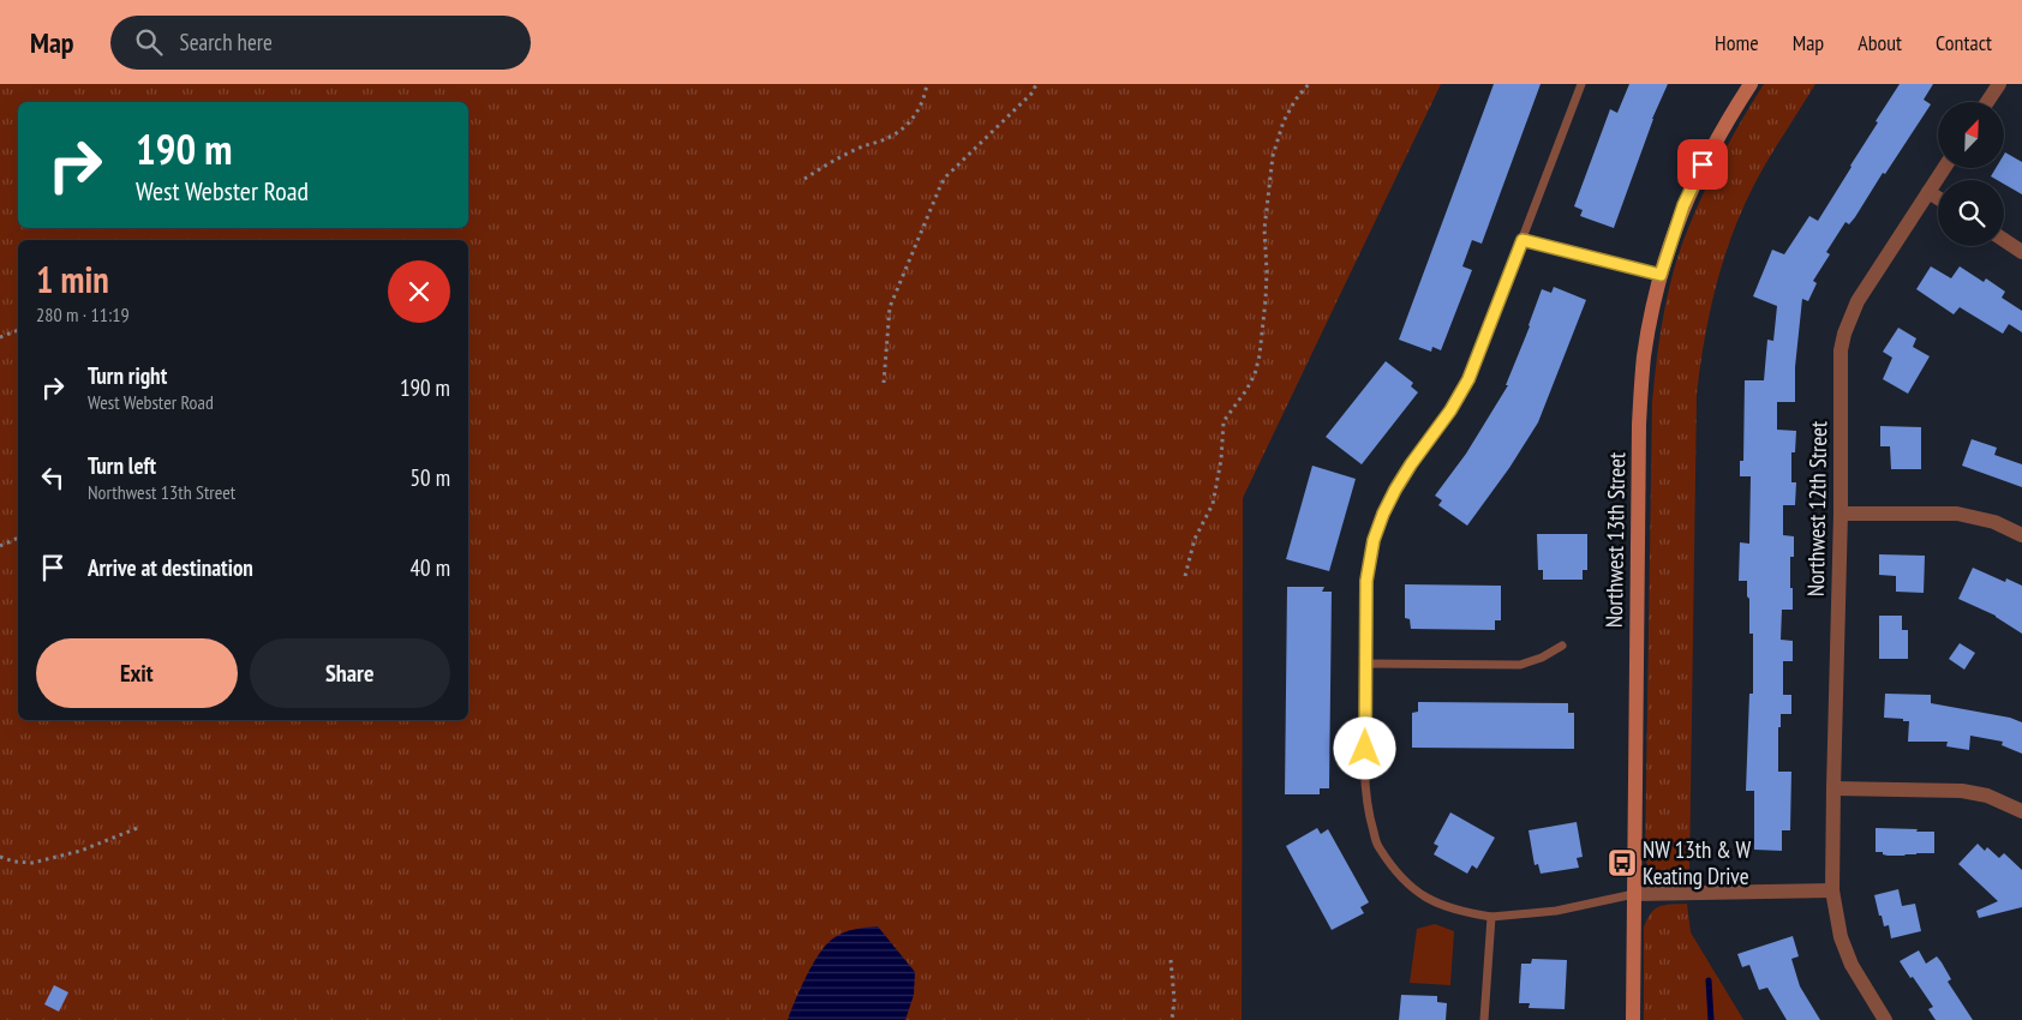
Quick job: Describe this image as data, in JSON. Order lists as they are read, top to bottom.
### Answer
{
  "streets": {
    "main road": ["Northwest 13th Street"],
    "street": ["Northwest 12th Street"]
  },
  "places": {
    "bus stop": ["NW 13th & W Keating Drive"]
  },
  "north": "top right",
  "page": {
    "header": "Map",
    "search": "Search here",
    "nav": [
      "Home",
      "Map",
      "About",
      "Contact"
    ],
    "turn": ["190 m", "West Webster Road"],
    "heading": ["1 min", "280 m · 11:19"],
    "list": [
      {
        "name": "Turn right",
        "note": "West Webster Road",
        "value": "190 m"
      },
      {
        "name": "Turn left",
        "note": "Northwest 13th Street",
        "value": "50 m"
      },
      {
        "name": "Arrive at destination",
        "value": "40 m"
      }
    ],
    "buttons": ["Exit", "Share"]
  }
}
